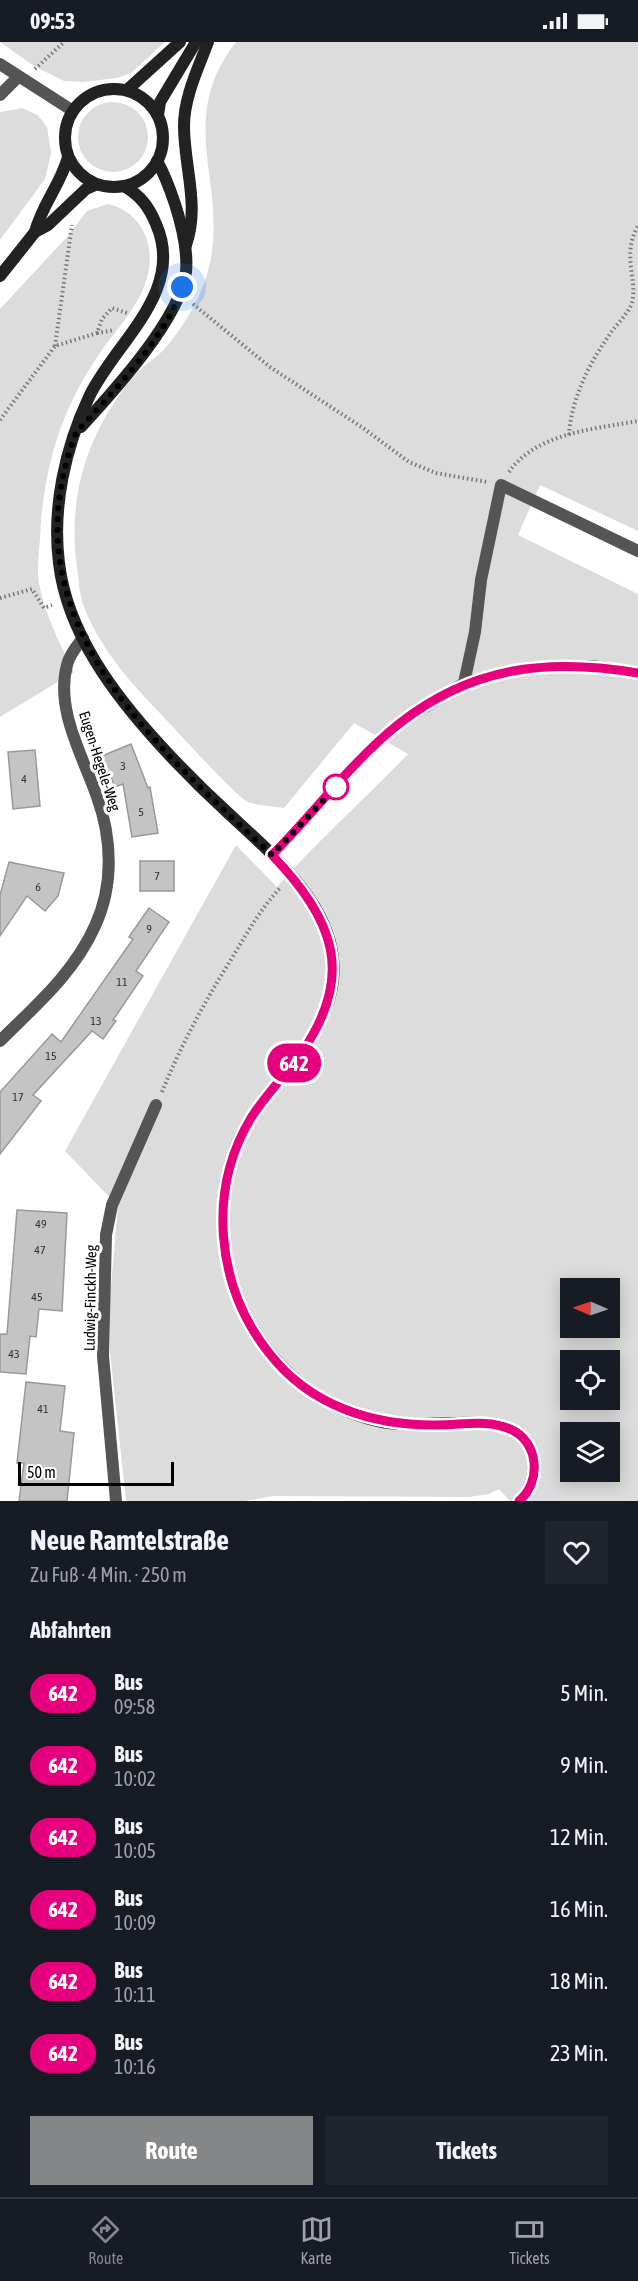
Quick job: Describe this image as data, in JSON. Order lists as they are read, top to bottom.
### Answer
{
  "streets": {
    "street": ["Eugen-Hegele-Weg", "Ludwig-Finckh-Weg"]
  },
  "lines": ["bus line 642"],
  "house_numbers": [
    "3",
    "4",
    "5",
    "7",
    "6",
    "9",
    "11",
    "13",
    "15",
    "17",
    "49",
    "47",
    "45",
    "43",
    "41"
  ],
  "scale_bar": "50 m",
  "north": "left",
  "page": {
    "status": "09:53",
    "on_map": "642",
    "scale": "50 m",
    "heading": [
      ["Neue Ramtelstraße", "Zu Fuß · 4 Min. · 250 m"],
      "Abfahrten"
    ],
    "list": [
      {
        "mark": "642",
        "name": "Bus",
        "note": "09:58",
        "value": "5 Min."
      },
      {
        "mark": "642",
        "name": "Bus",
        "note": "10:02",
        "value": "9 Min."
      },
      {
        "mark": "642",
        "name": "Bus",
        "note": "10:05",
        "value": "12 Min."
      },
      {
        "mark": "642",
        "name": "Bus",
        "note": "10:09",
        "value": "16 Min."
      },
      {
        "mark": "642",
        "name": "Bus",
        "note": "10:11",
        "value": "18 Min."
      },
      {
        "mark": "642",
        "name": "Bus",
        "note": "10:16",
        "value": "23 Min."
      }
    ],
    "buttons": ["Route", "Tickets"],
    "tabs": ["Route", "Karte", "Tickets"]
  }
}
